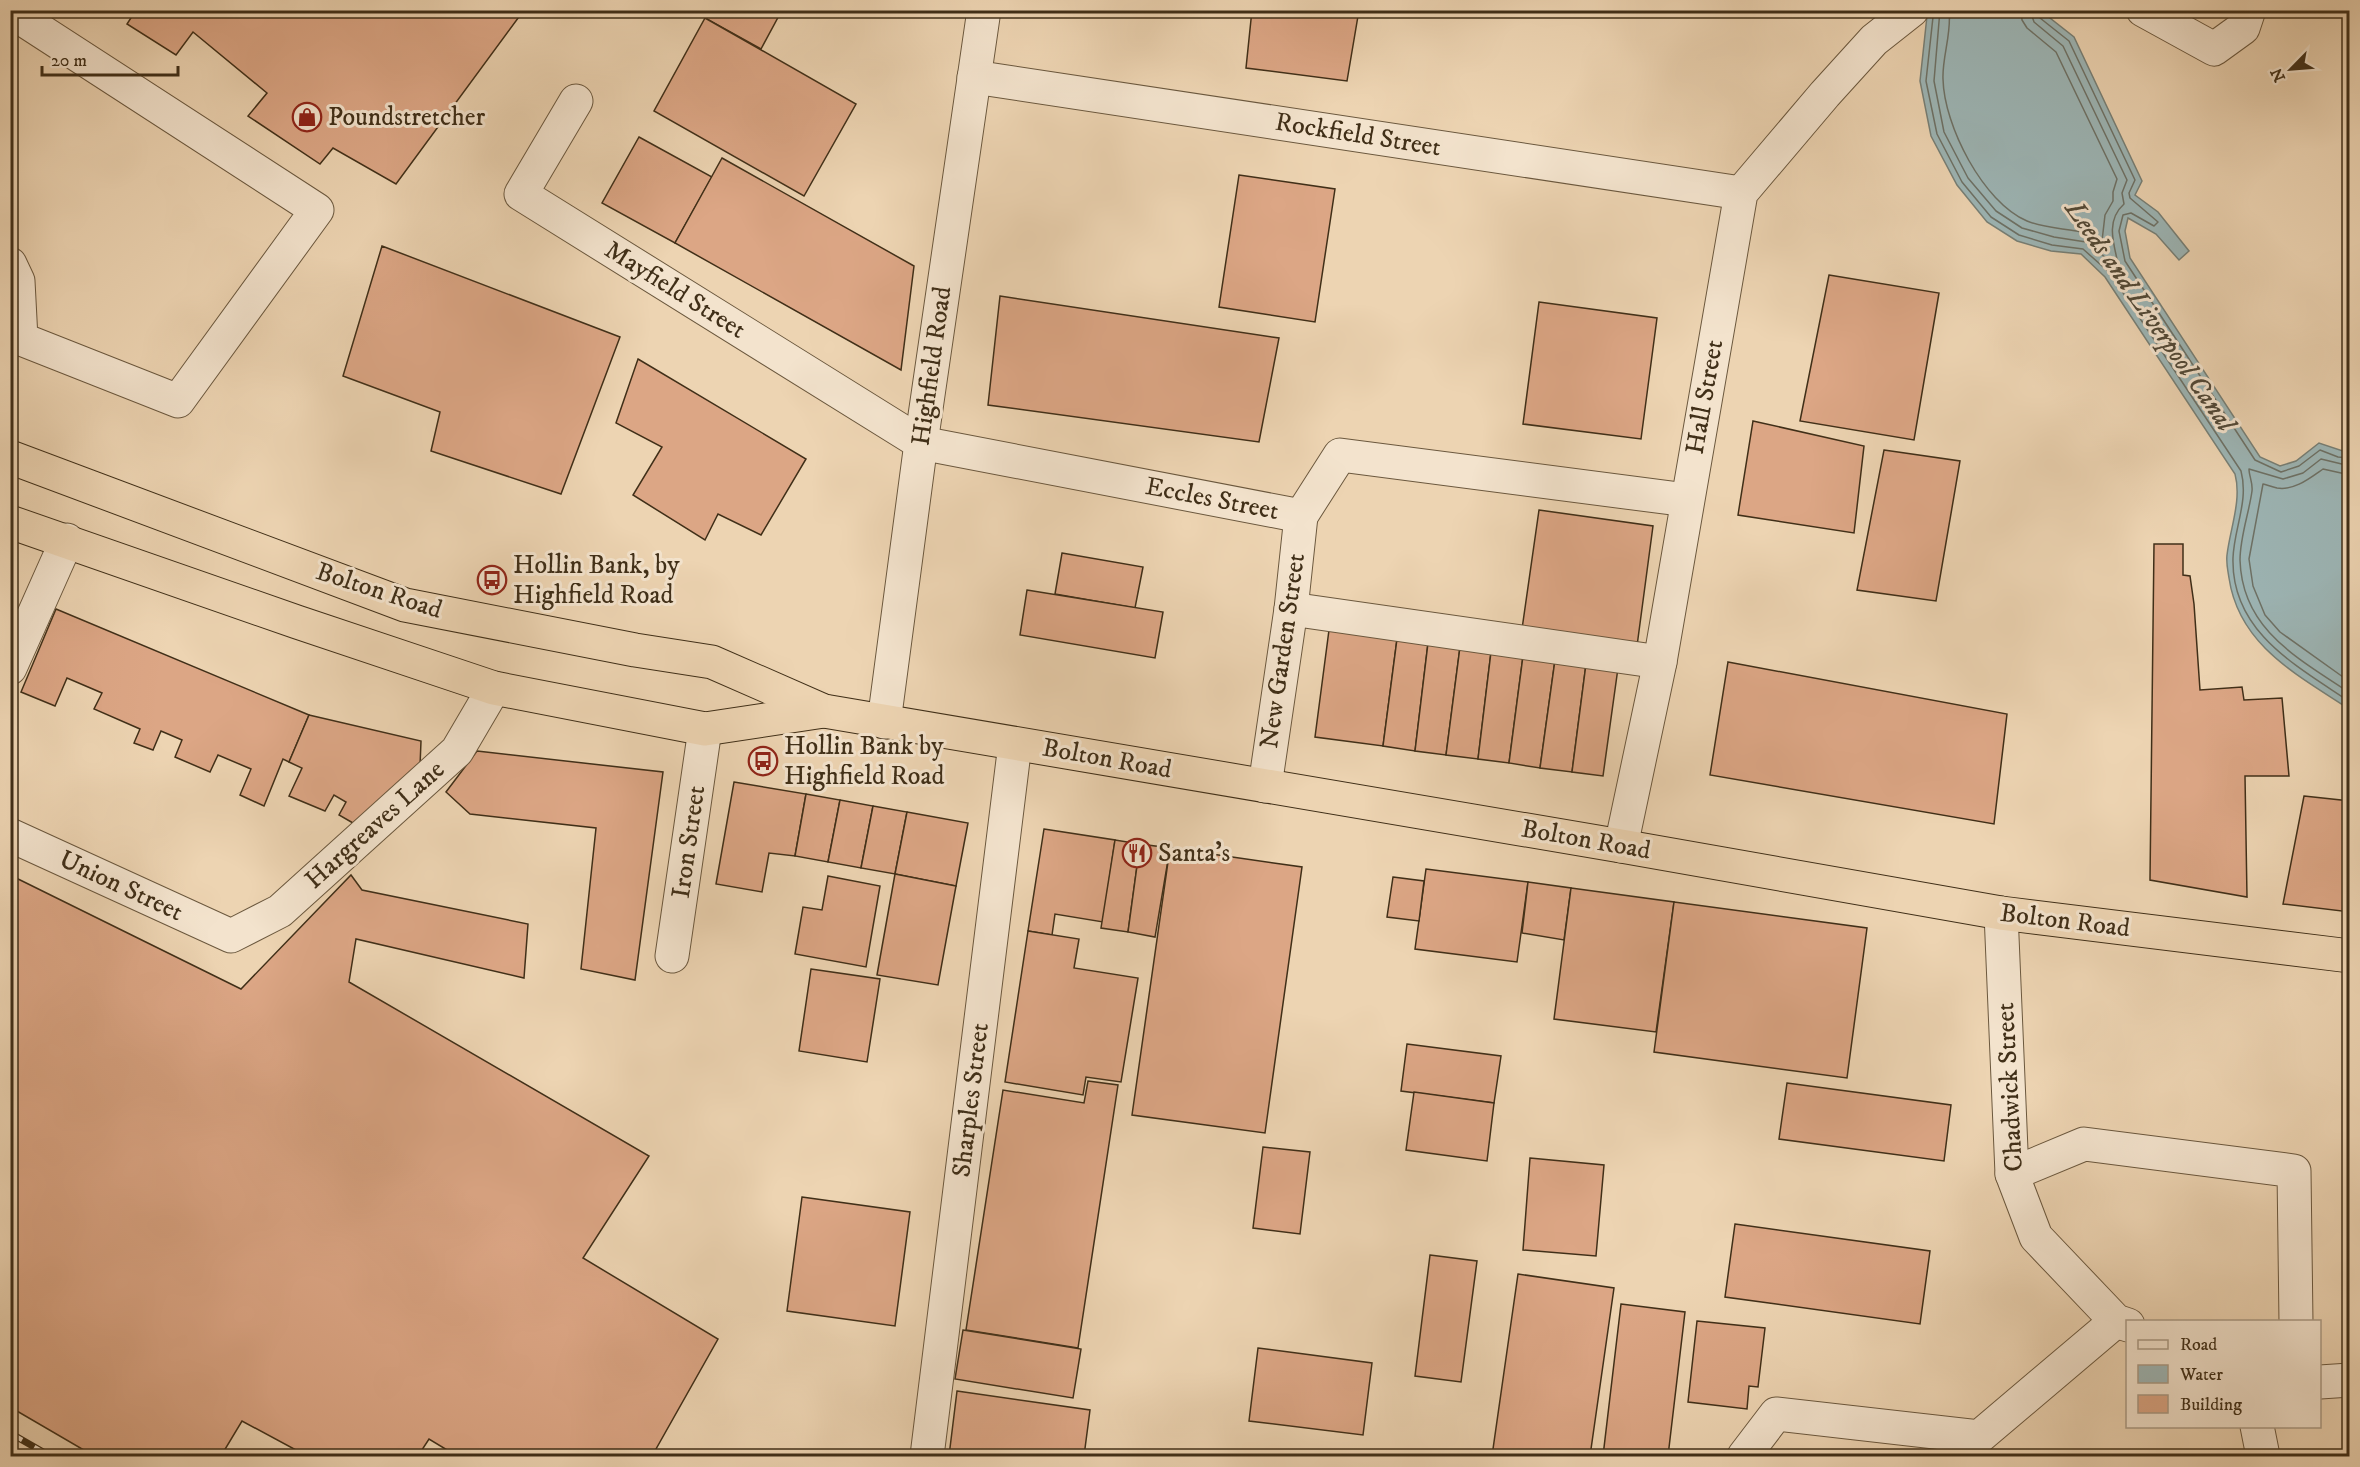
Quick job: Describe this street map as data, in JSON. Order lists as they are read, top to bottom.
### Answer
{
  "streets": {
    "highway": ["Bolton Road"],
    "street": [
      "Rockfield Street",
      "Mayfield Street",
      "Highfield Road",
      "Hall Street",
      "Eccles Street",
      "New Garden Street",
      "Hargreaves Lane",
      "Iron Street",
      "Union Street",
      "Chadwick Street",
      "Sharples Street"
    ]
  },
  "crossings": [
    ["Rockfield Street", "Highfield Road"],
    ["Rockfield Street", "Hall Street"],
    ["Mayfield Street", "Highfield Road"],
    ["Mayfield Street", "Eccles Street"],
    ["Highfield Road", "Eccles Street"],
    ["Highfield Road", "Bolton Road"],
    ["Hall Street", "Eccles Street"],
    ["Hall Street", "Bolton Road"],
    ["Eccles Street", "New Garden Street"],
    ["Bolton Road", "New Garden Street"],
    ["Bolton Road", "Hargreaves Lane"],
    ["Bolton Road", "Iron Street"],
    ["Bolton Road", "Chadwick Street"],
    ["Bolton Road", "Sharples Street"],
    ["Hargreaves Lane", "Union Street"]
  ],
  "water": ["Leeds and Liverpool Canal"],
  "places": {
    "shop": ["Poundstretcher"],
    "bus stop": ["Hollin Bank, by Highfield Road", "Hollin Bank by Highfield Road"],
    "restaurant": ["Santa's"]
  },
  "legend": ["Road", "Water", "Building"],
  "scale_bar": "20 m",
  "north": "bottom left"
}
